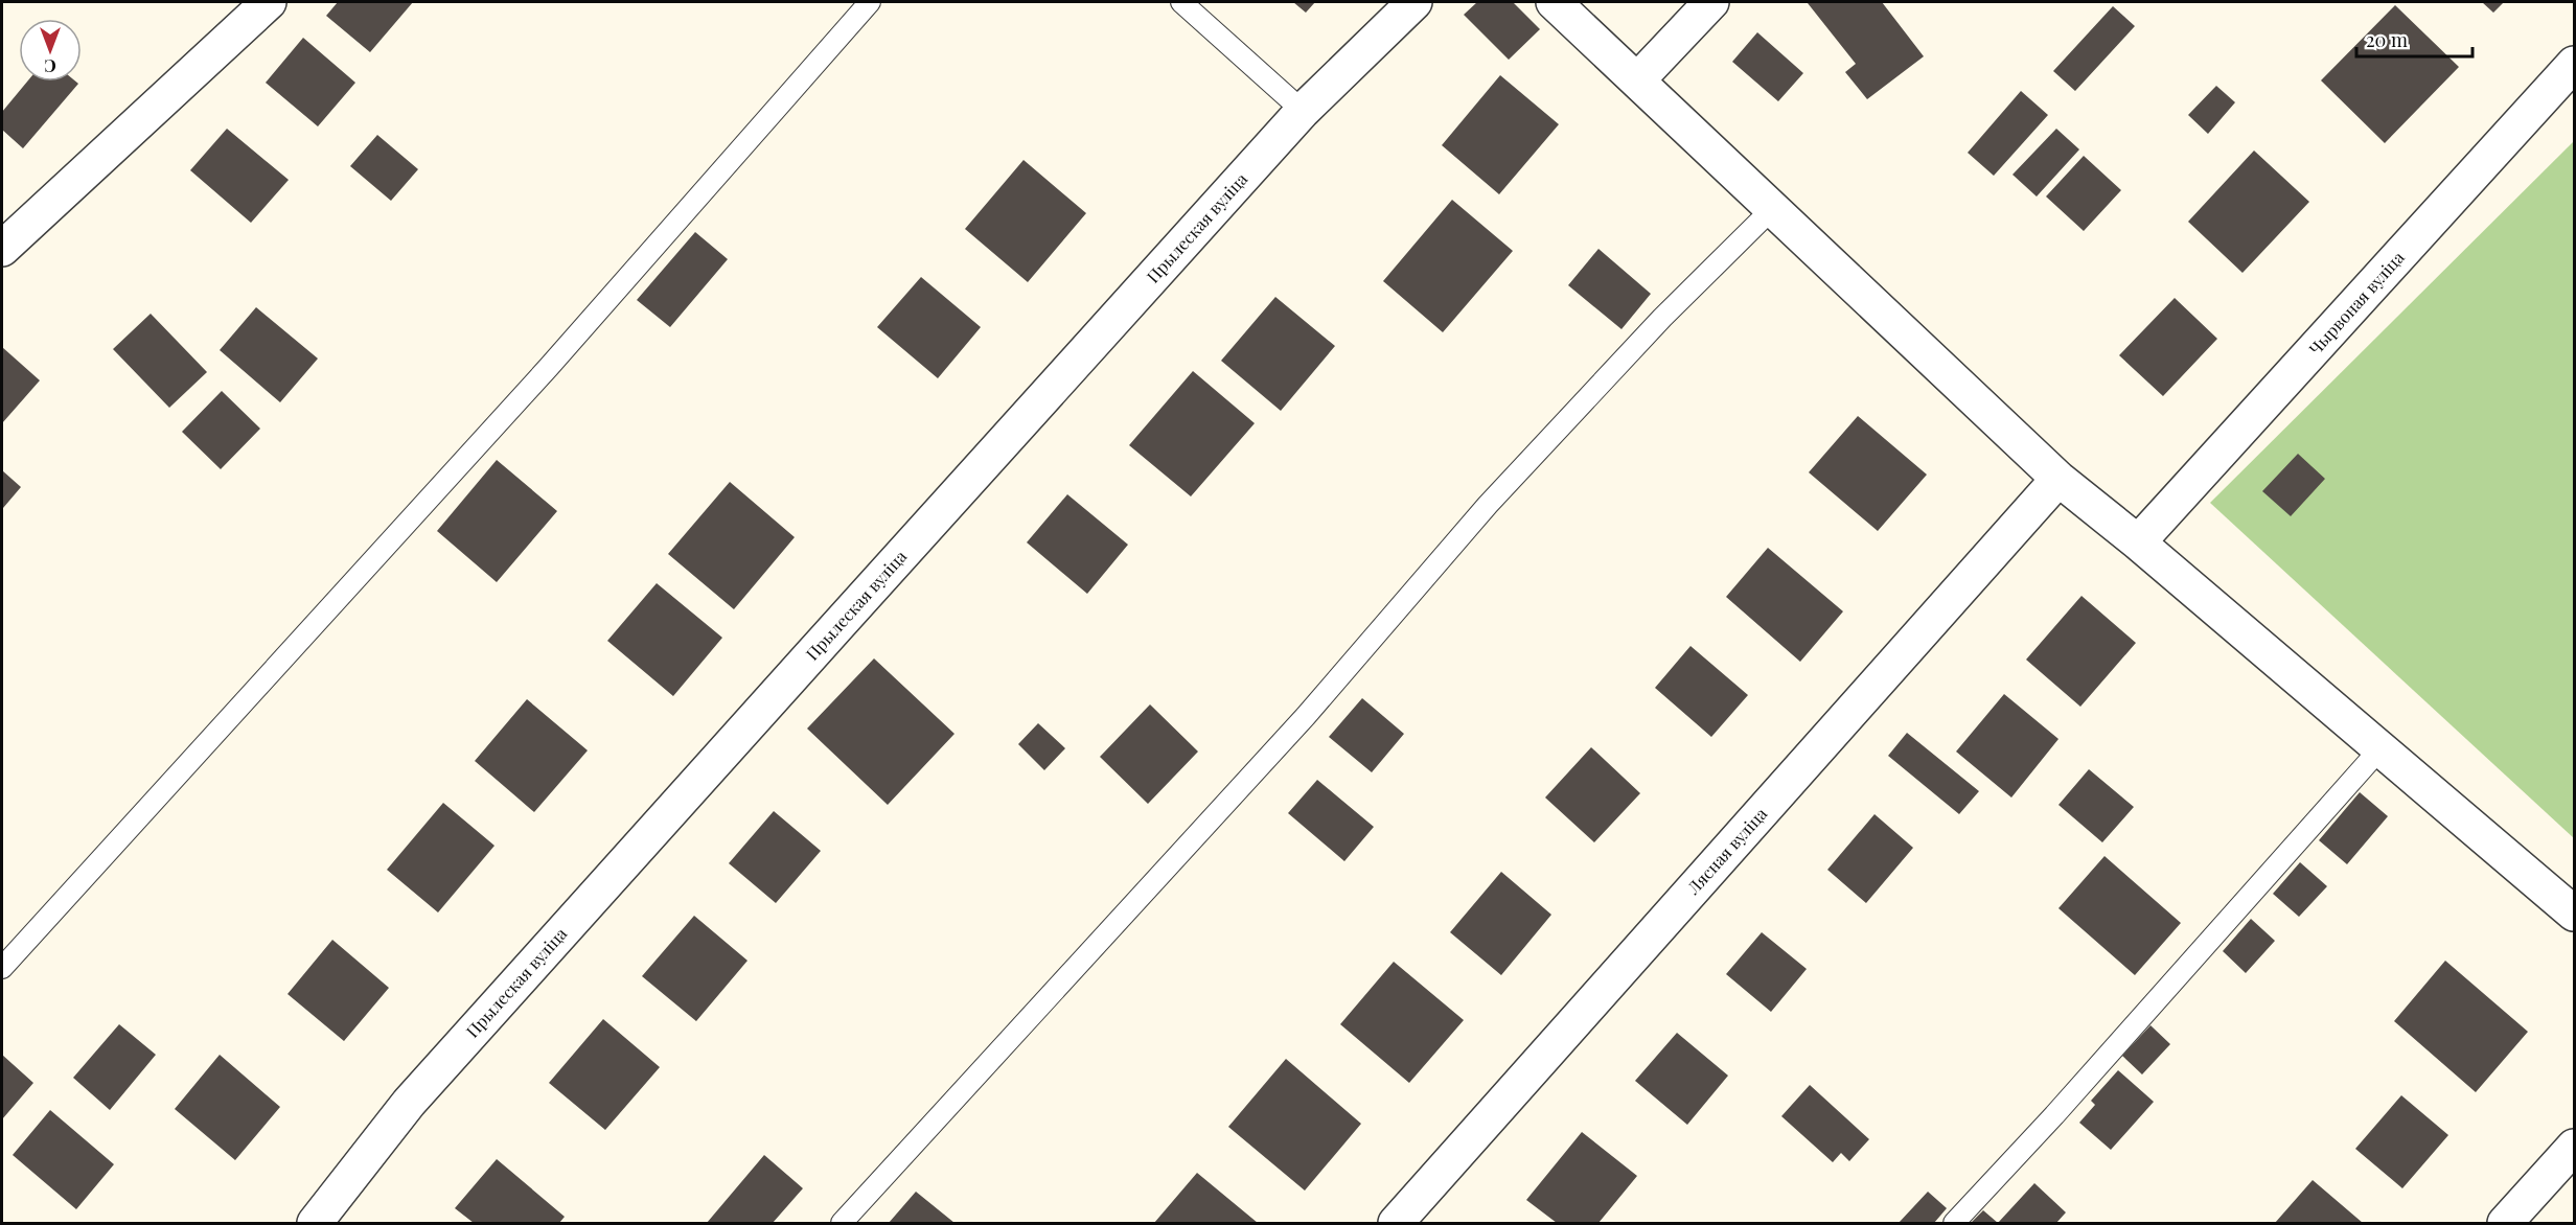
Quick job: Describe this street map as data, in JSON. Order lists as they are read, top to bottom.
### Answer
{
  "streets": {
    "street": ["Прылеская вуліца", "Чырвоная вуліца", "Лясная вуліца"]
  },
  "scale_bar": "20 m",
  "north": "bottom"
}
